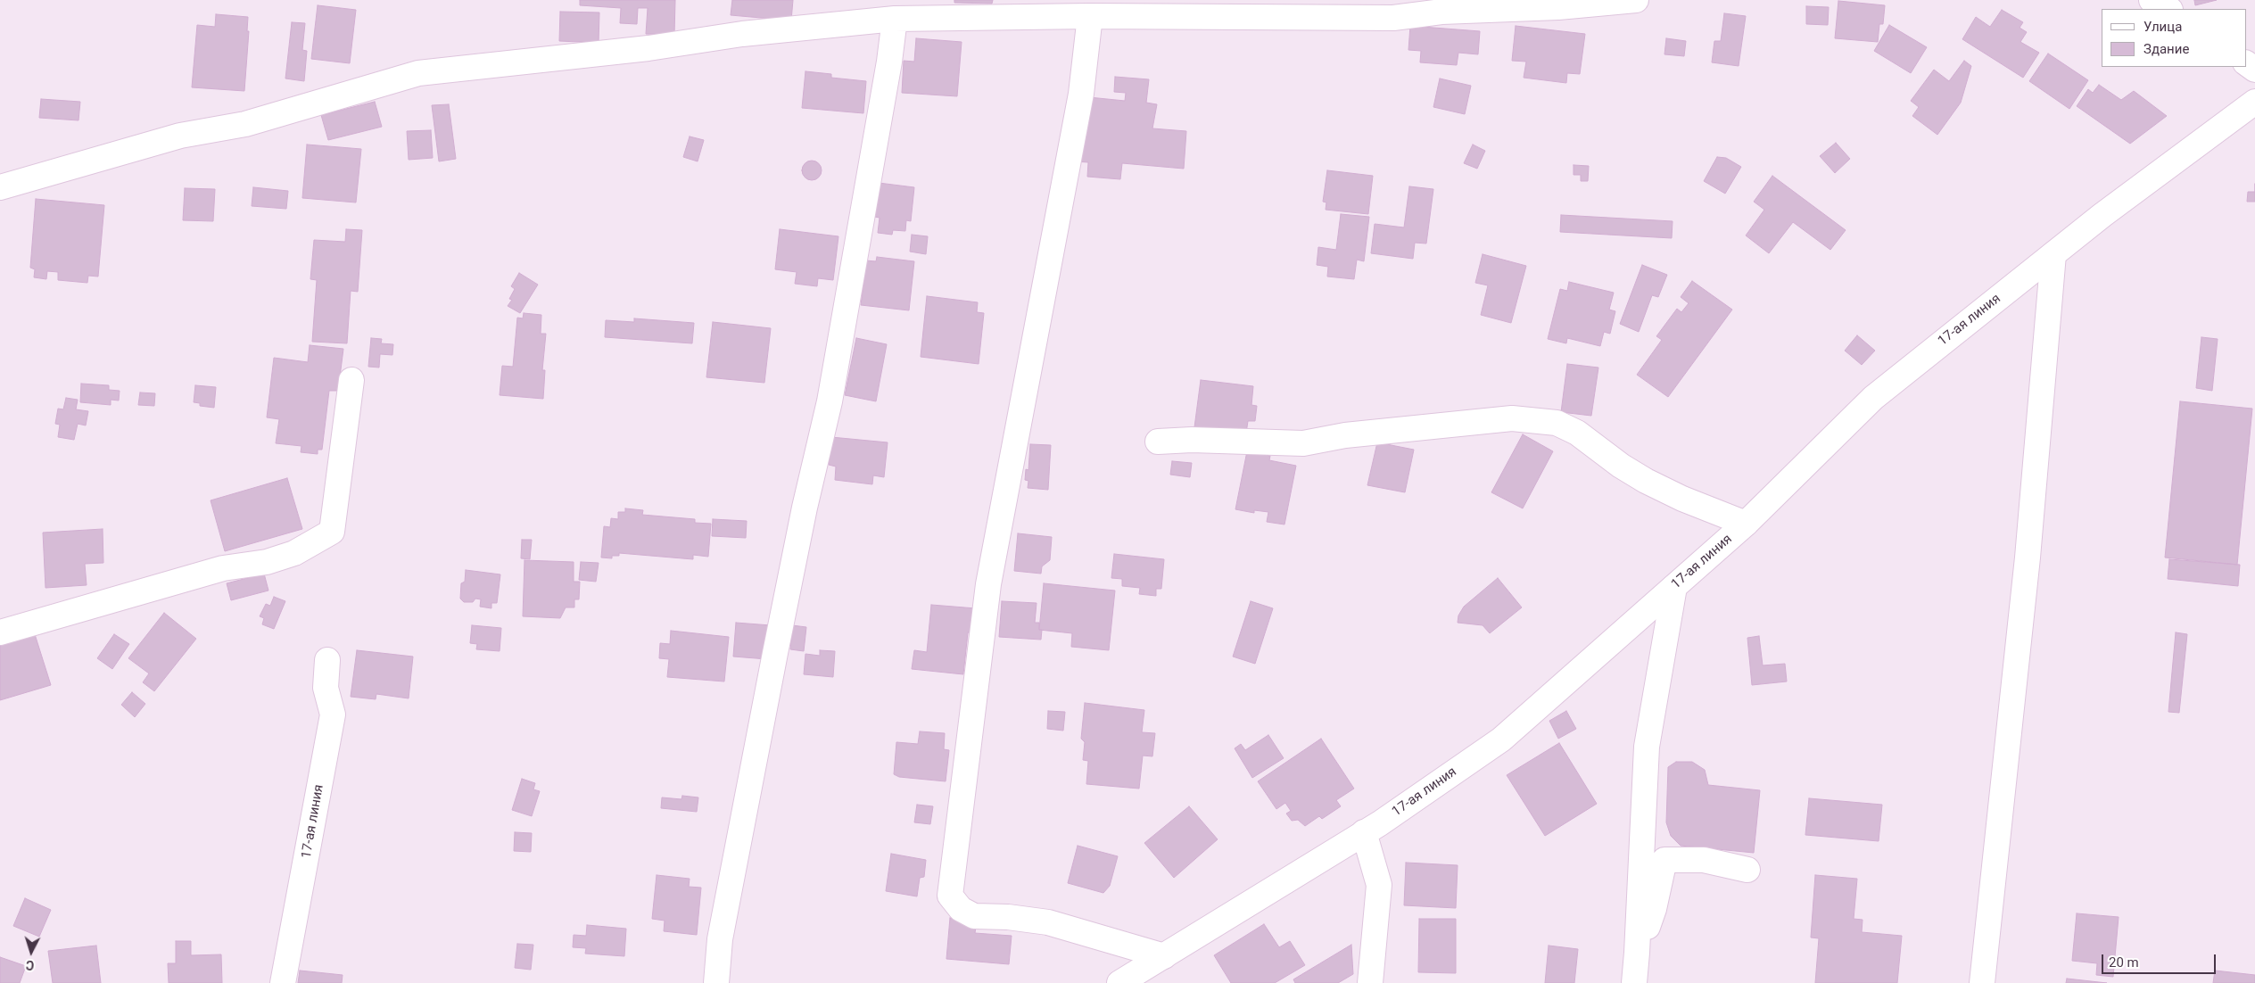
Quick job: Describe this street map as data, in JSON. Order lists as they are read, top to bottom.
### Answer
{
  "streets": {
    "street": ["17-ая линия"]
  },
  "legend": ["Улица", "Здание"],
  "scale_bar": "20 m",
  "north": "bottom"
}
